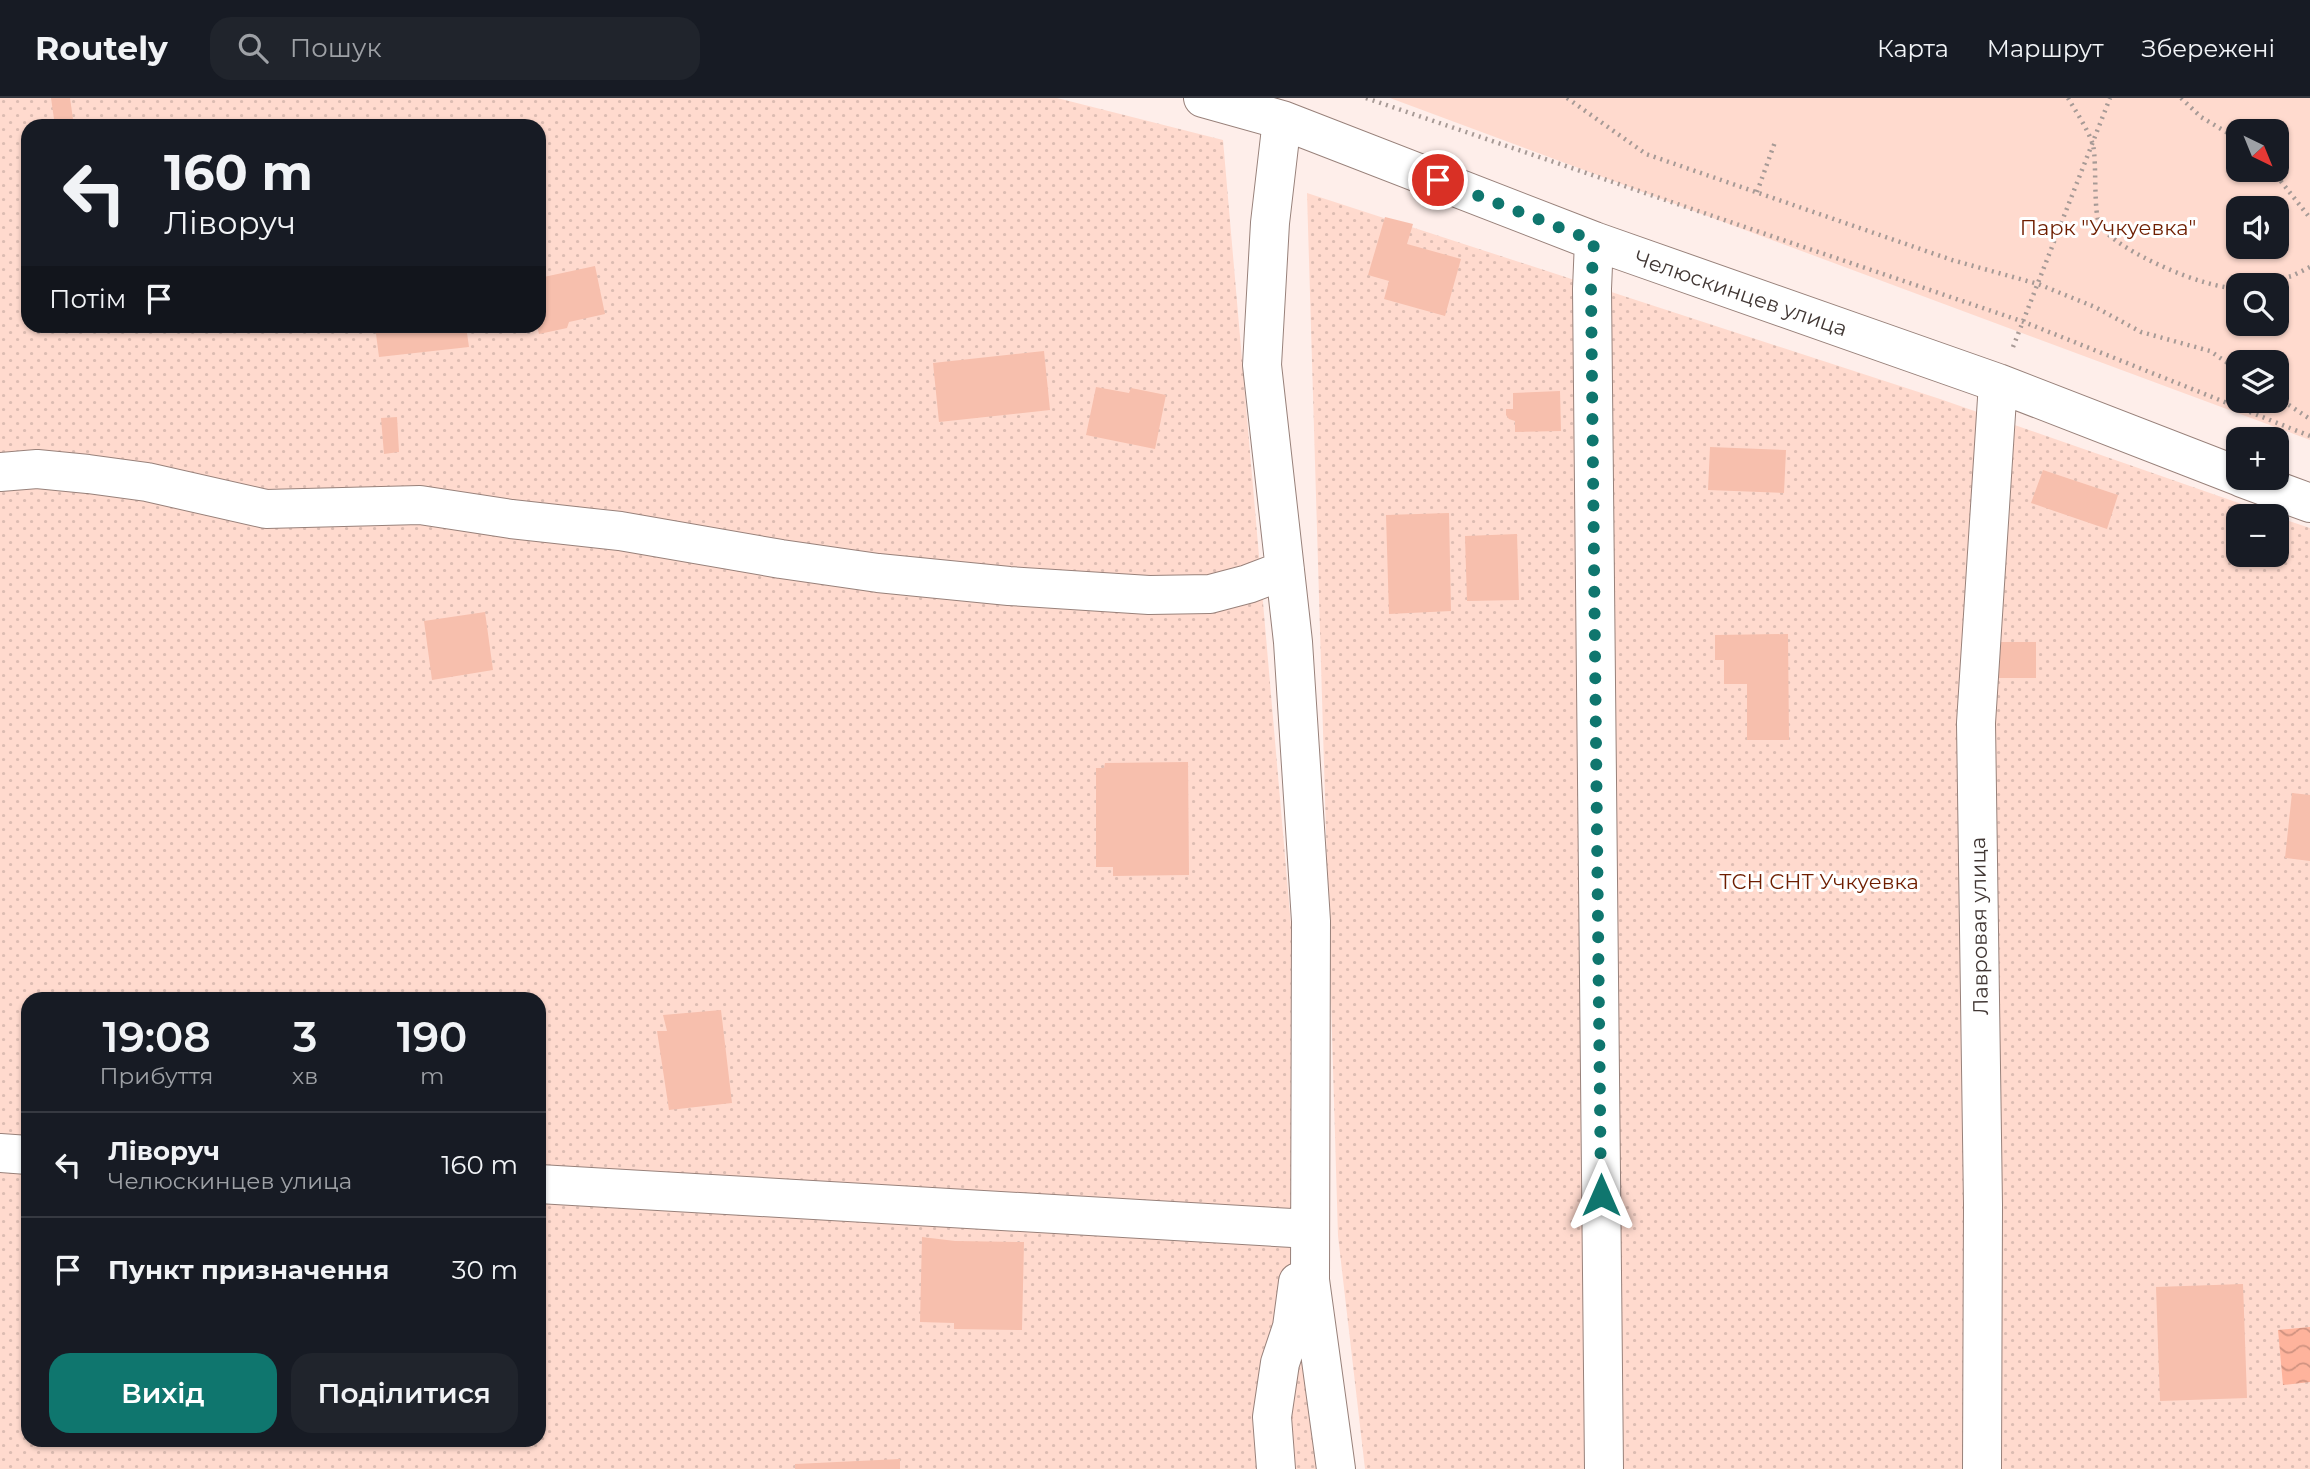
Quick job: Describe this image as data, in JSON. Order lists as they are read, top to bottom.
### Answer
{
  "streets": {
    "street": ["Челюскинцев улица", "Лавровая улица"]
  },
  "crossings": [
    ["Челюскинцев улица", "Лавровая улица"]
  ],
  "parks": ["Парк \"Учкуевка\"", "ТСН СНТ Учкуевка"],
  "north": "bottom right",
  "page": {
    "header": "Routely",
    "search": "Пошук",
    "nav": ["Карта", "Маршрут", "Збережені"],
    "map_buttons": ["+", "−"],
    "turn": ["160 m", "Ліворуч"],
    "then": "Потім",
    "eta": [
      "19:08",
      "Прибуття",
      "3",
      "хв",
      "190",
      "m"
    ],
    "list": [
      {
        "name": "Ліворуч",
        "note": "Челюскинцев улица",
        "value": "160 m"
      },
      {
        "name": "Пункт призначення",
        "value": "30 m"
      }
    ],
    "buttons": ["Вихід", "Поділитися"]
  }
}
